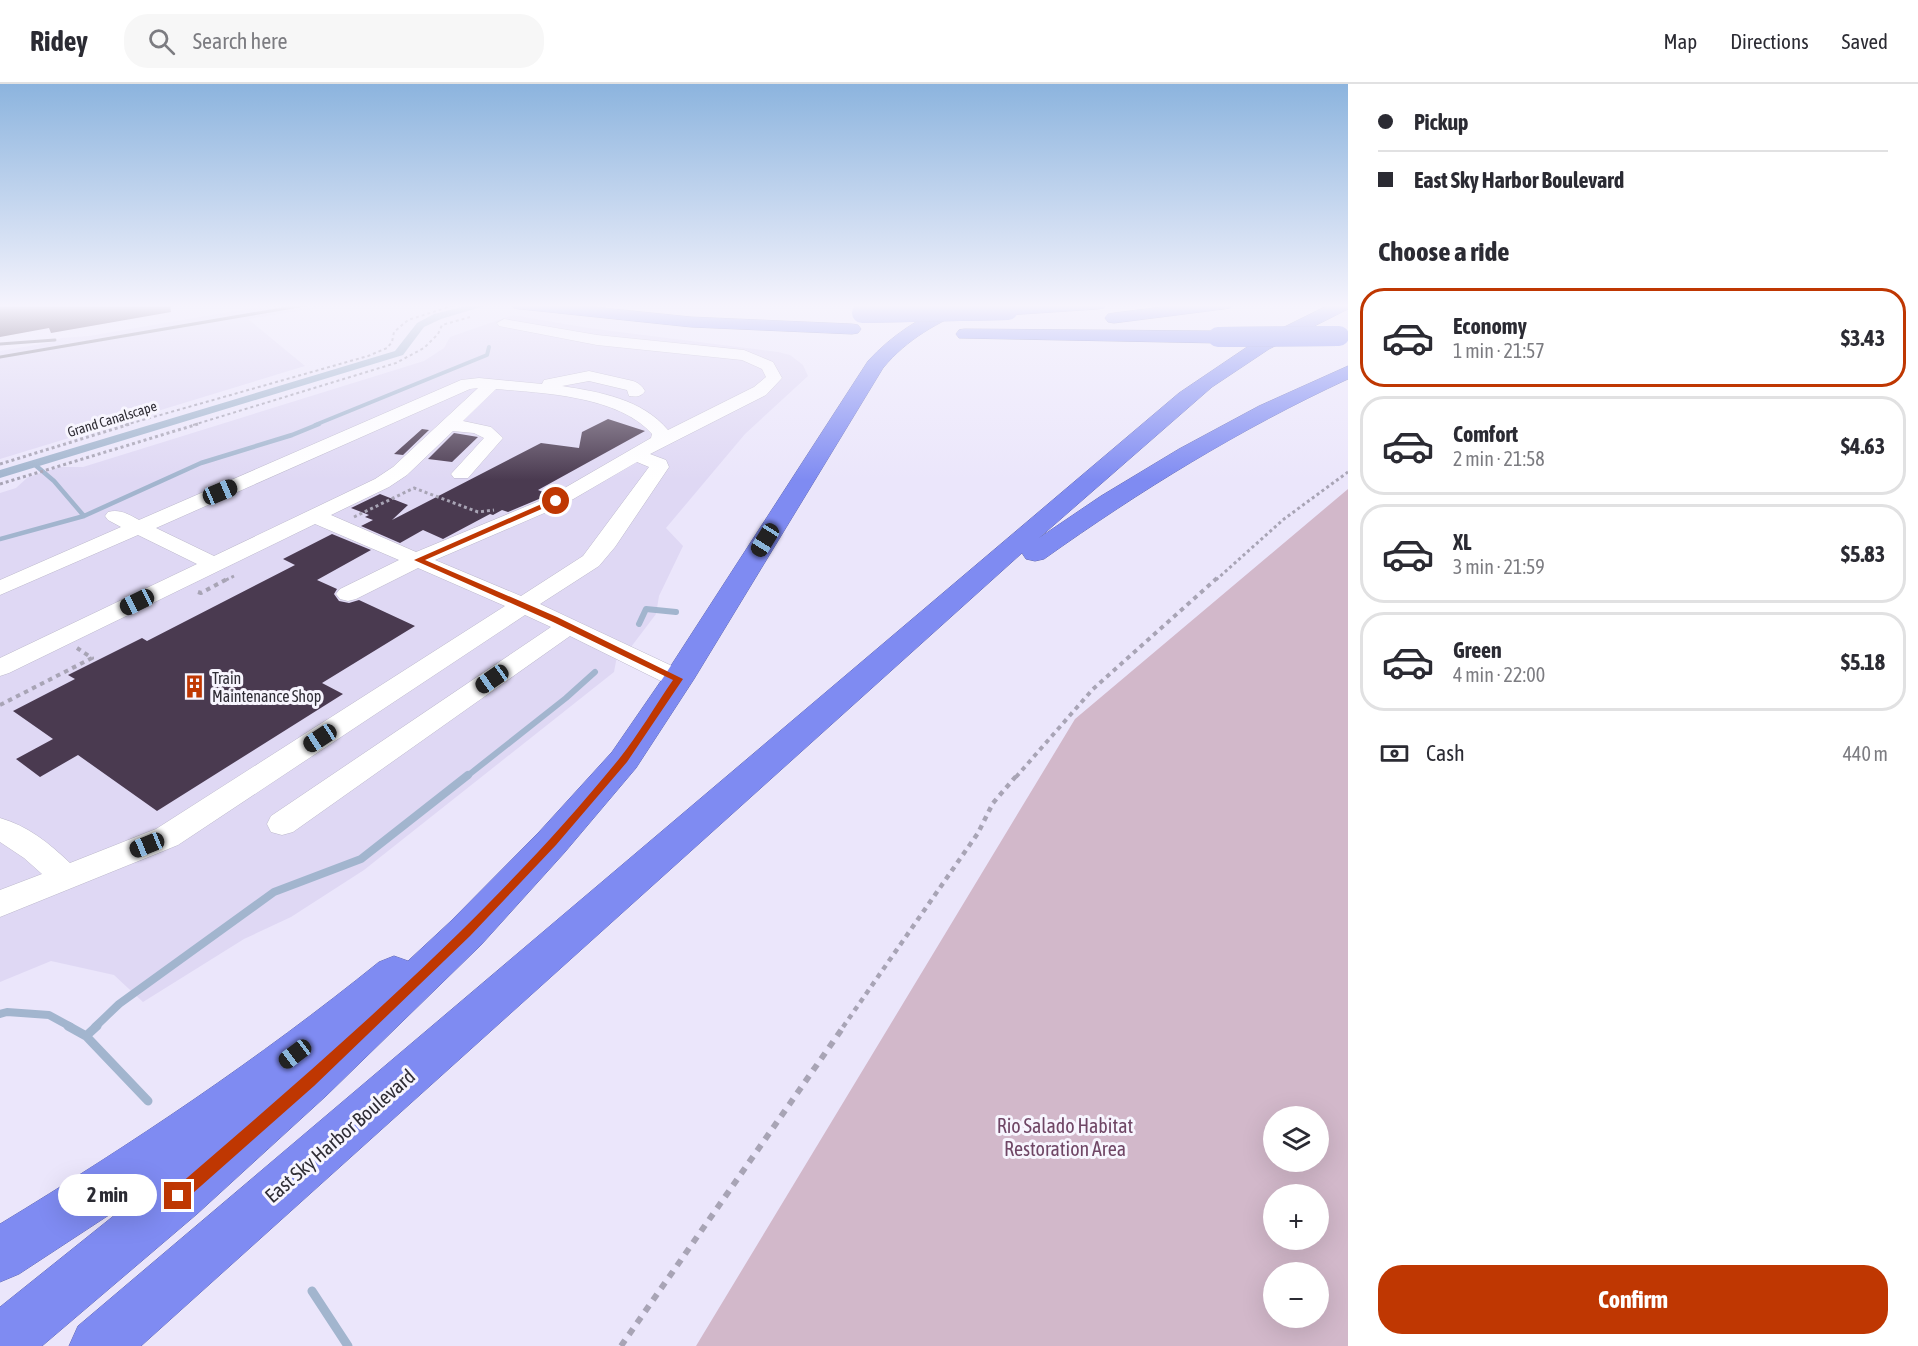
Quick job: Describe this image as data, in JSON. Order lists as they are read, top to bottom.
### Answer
{
  "streets": {
    "highway": ["East Sky Harbor Boulevard"],
    "path": ["Grand Canalscape"]
  },
  "parks": ["Rio Salado Habitat Restoration Area"],
  "places": {
    "building": ["Train Maintenance Shop"]
  },
  "page": {
    "header": "Ridey",
    "search": "Search here",
    "nav": ["Map", "Directions", "Saved"],
    "banner": ["Pickup", "East Sky Harbor Boulevard"],
    "heading": "Choose a ride",
    "list": [
      {
        "name": "Economy",
        "note": "1 min · 21:57",
        "value": "$3.43"
      },
      {
        "name": "Comfort",
        "note": "2 min · 21:58",
        "value": "$4.63"
      },
      {
        "name": "XL",
        "note": "3 min · 21:59",
        "value": "$5.83"
      },
      {
        "name": "Green",
        "note": "4 min · 22:00",
        "value": "$5.18"
      }
    ],
    "pay": ["Cash", "440 m"],
    "map_buttons": ["+", "−"],
    "bubble": "2 min",
    "buttons": "Confirm"
  }
}
